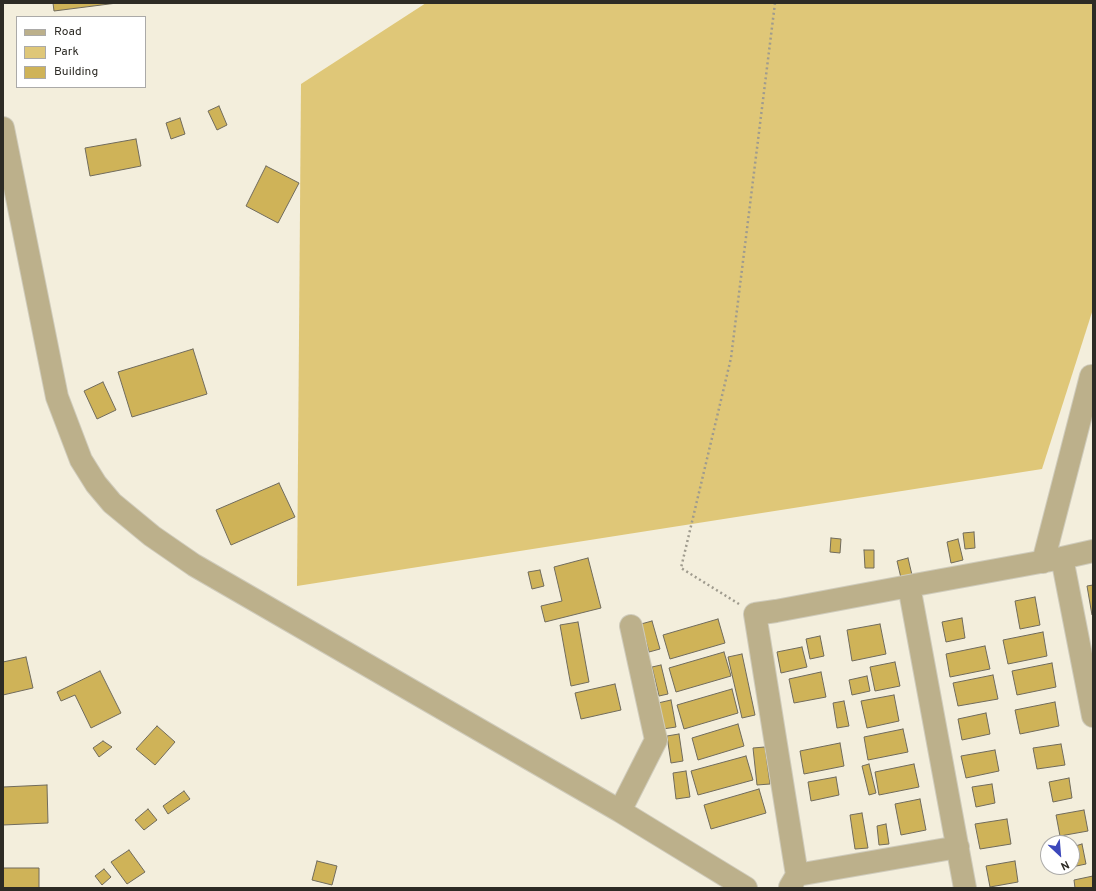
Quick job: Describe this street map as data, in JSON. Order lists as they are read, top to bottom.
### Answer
{
  "legend": ["Road", "Park", "Building"],
  "north": "bottom right"
}
